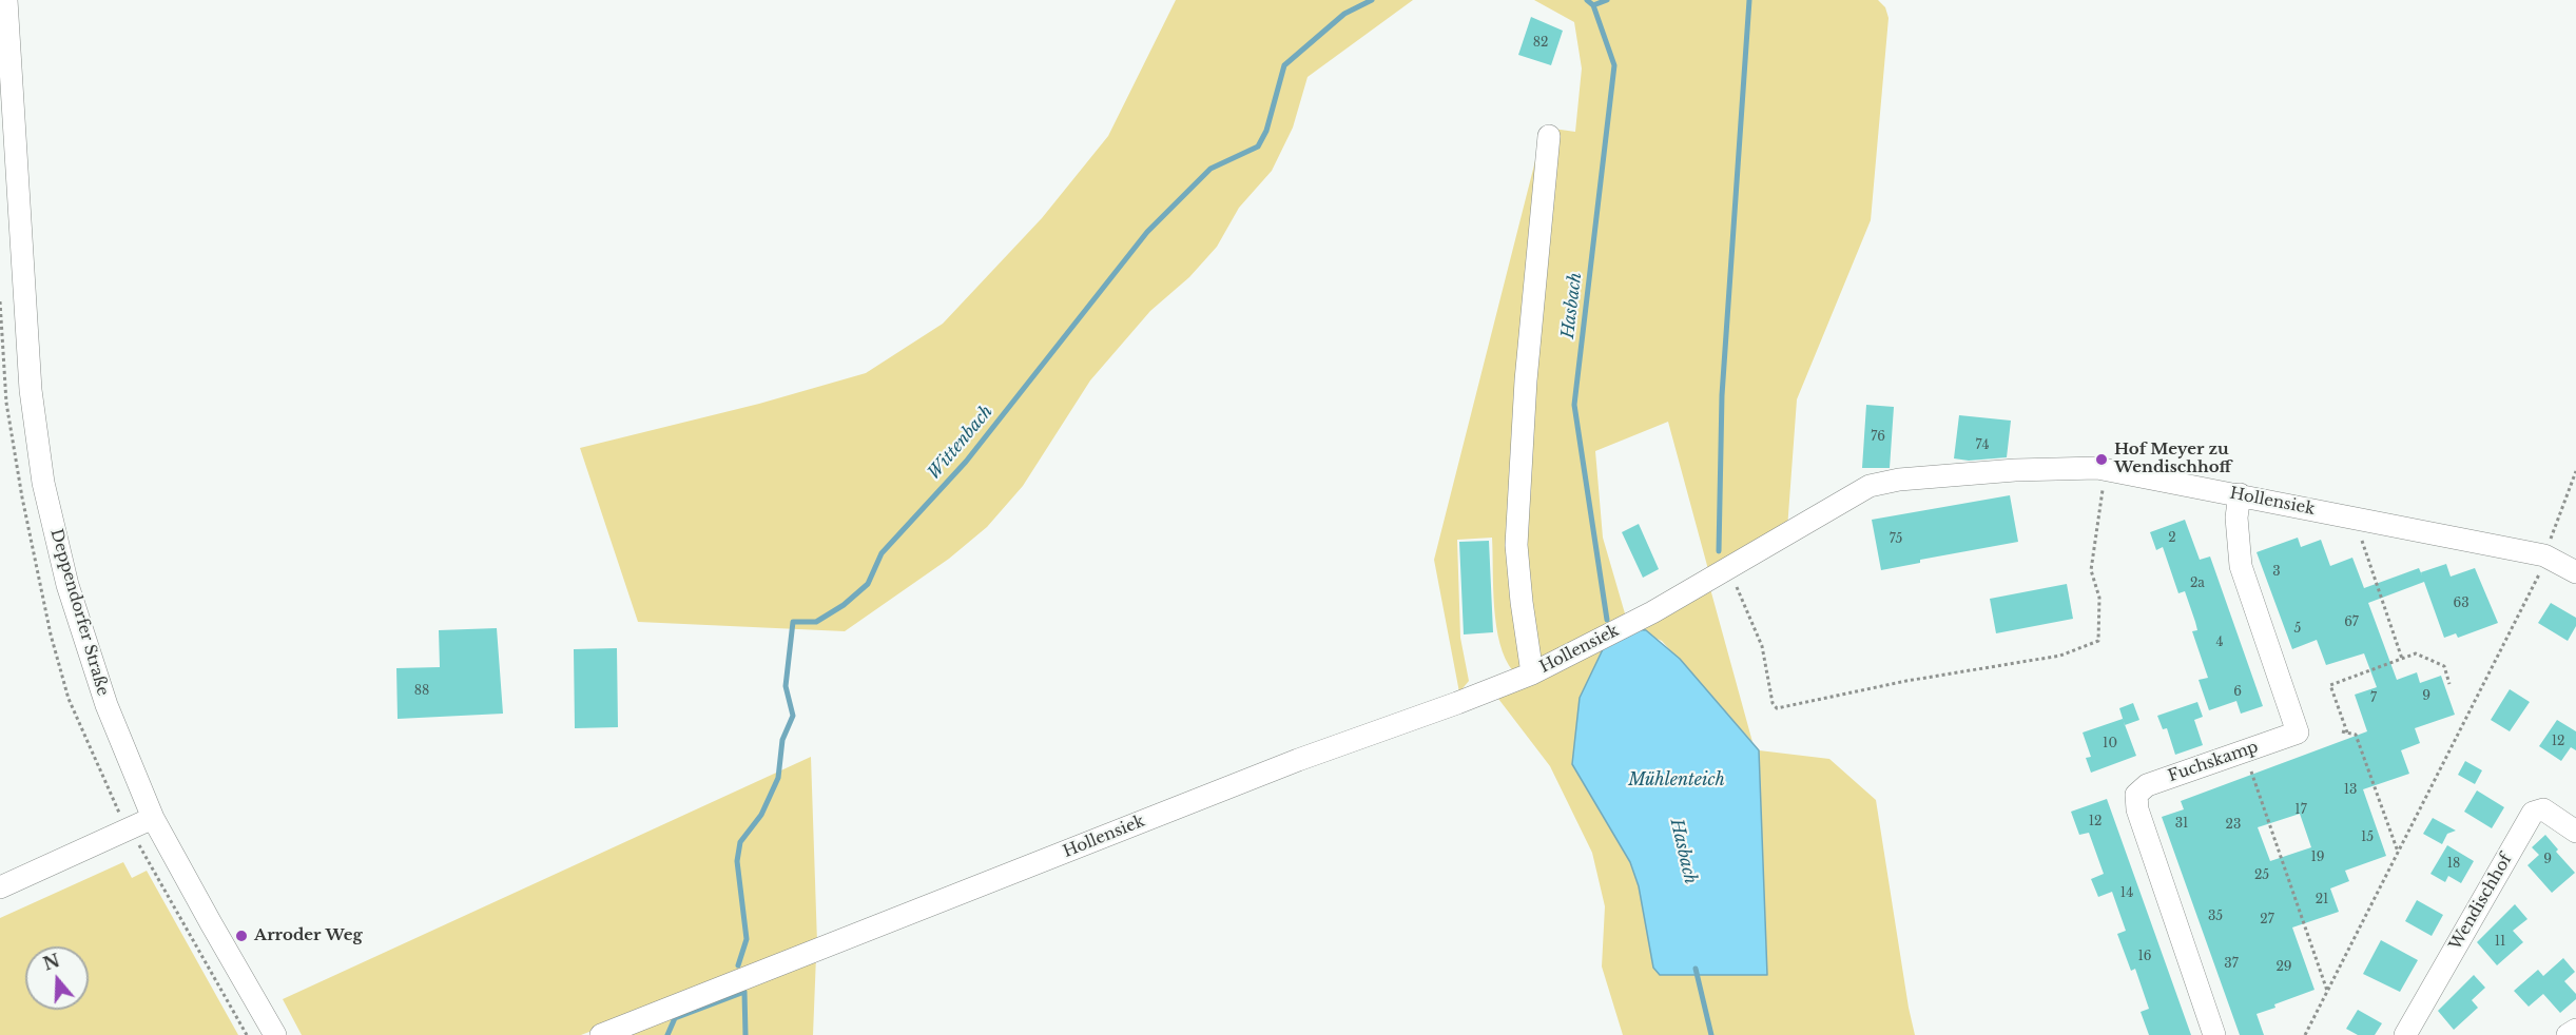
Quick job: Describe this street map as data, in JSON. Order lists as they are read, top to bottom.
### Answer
{
  "streets": {
    "street": [
      "Hollensiek",
      "Deppendorfer Straße",
      "Fuchskamp",
      "Wendischhof"
    ]
  },
  "crossings": [
    ["Hollensiek", "Fuchskamp"]
  ],
  "water": ["Hasbach", "Wittenbach", "Mühlenteich"],
  "places": ["Hof Meyer zu Wendischhoff", "Arroder Weg"],
  "house_numbers": [
    "82",
    "76",
    "74",
    "2",
    "75",
    "3",
    "2a",
    "63",
    "67",
    "5",
    "4",
    "88",
    "6",
    "9",
    "7",
    "12",
    "10",
    "13",
    "17",
    "12",
    "31",
    "23",
    "15",
    "19",
    "9",
    "18",
    "25",
    "14",
    "21",
    "35",
    "27",
    "11",
    "16",
    "37",
    "29"
  ],
  "north": "top"
}
